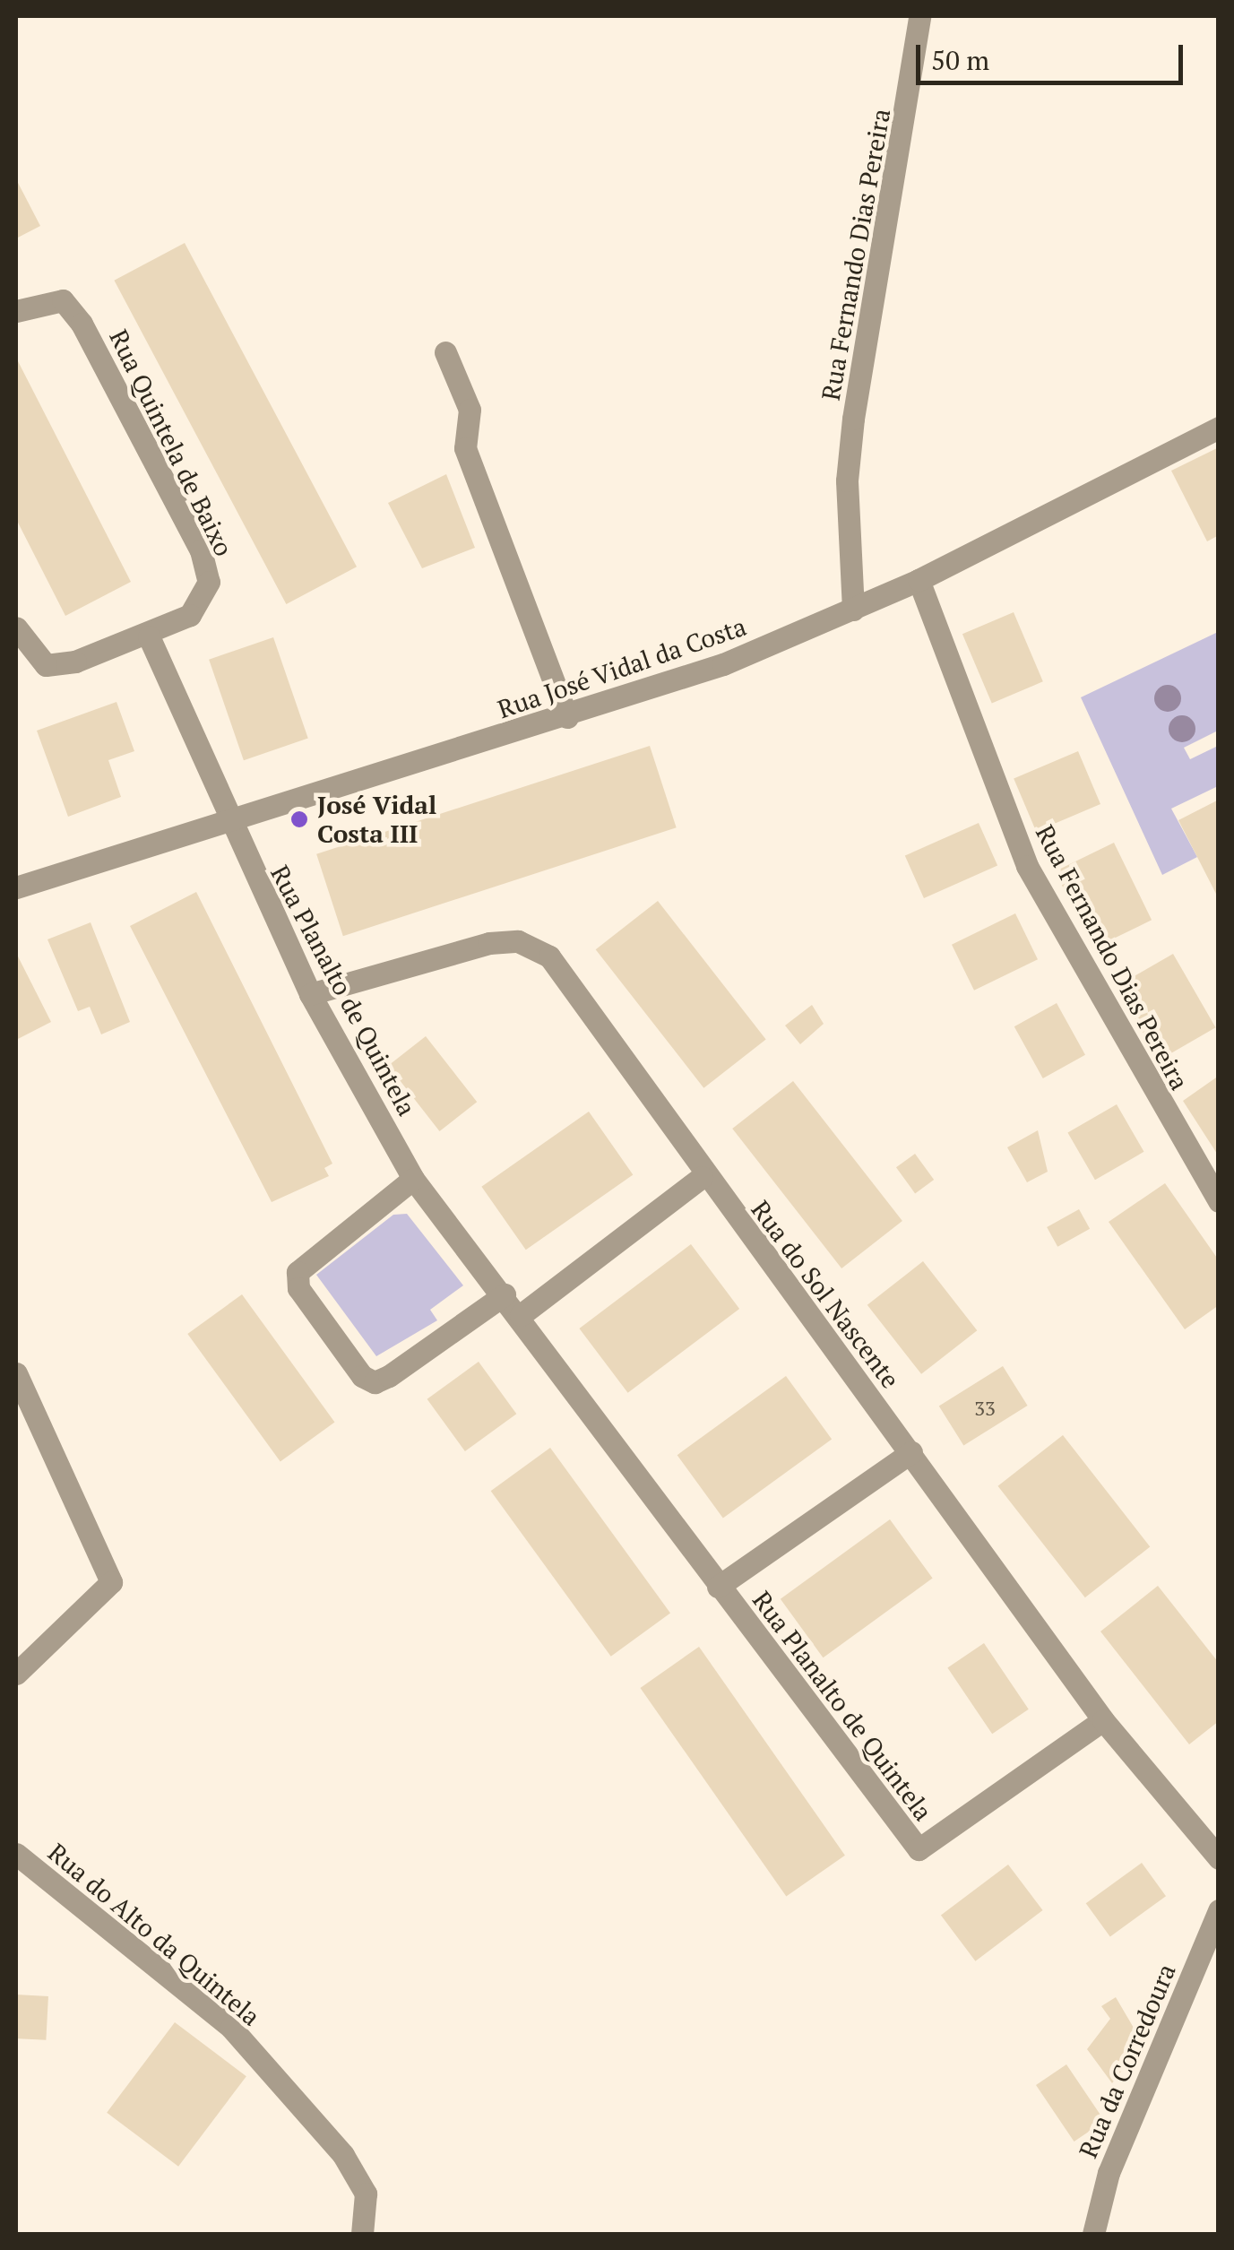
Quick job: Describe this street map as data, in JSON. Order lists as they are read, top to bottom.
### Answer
{
  "streets": {
    "street": [
      "Rua Fernando Dias Pereira",
      "Rua Quintela de Baixo",
      "Rua José Vidal da Costa",
      "Rua Planalto de Quintela",
      "Rua do Sol Nascente",
      "Rua do Alto da Quintela",
      "Rua da Corredoura"
    ]
  },
  "crossings": [
    ["Rua Fernando Dias Pereira", "Rua José Vidal da Costa"],
    ["Rua José Vidal da Costa", "Rua Planalto de Quintela"],
    ["Rua Planalto de Quintela", "Rua do Sol Nascente"]
  ],
  "places": ["José Vidal Costa III"],
  "house_numbers": ["33"],
  "scale_bar": "50 m"
}
